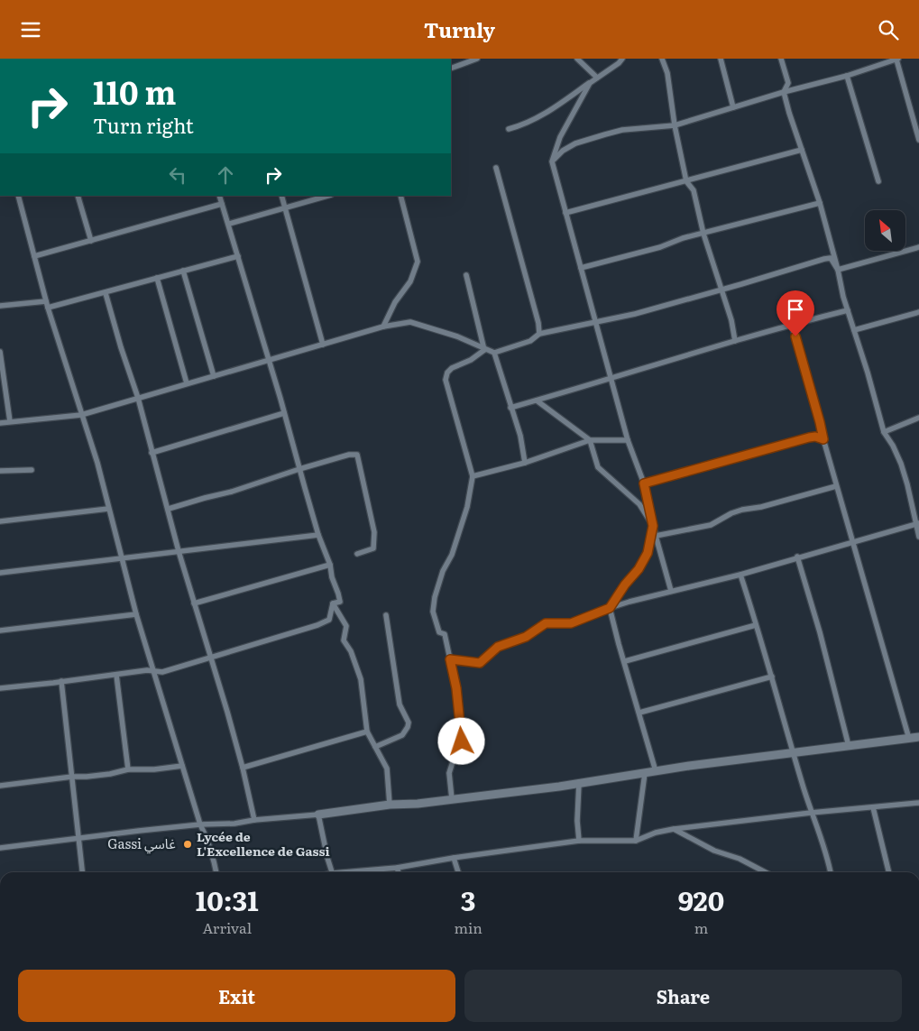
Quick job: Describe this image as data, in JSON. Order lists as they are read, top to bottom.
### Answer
{
  "districts": ["Gassi غاسي"],
  "places": ["Lycée de L'Excellence de Gassi"],
  "north": "top left",
  "page": {
    "header": "Turnly",
    "turn": ["110 m", "Turn right"],
    "eta": [
      "10:31",
      "Arrival",
      "3",
      "min",
      "920",
      "m"
    ],
    "buttons": ["Exit", "Share"]
  }
}
